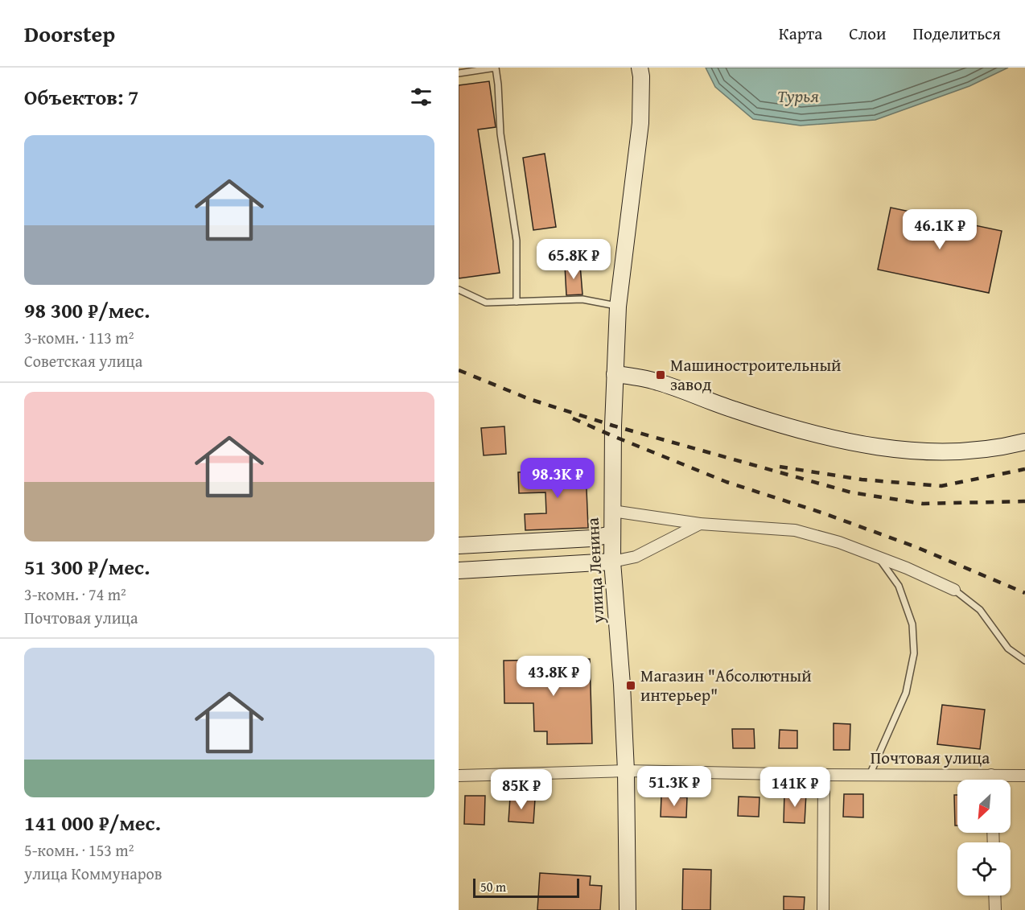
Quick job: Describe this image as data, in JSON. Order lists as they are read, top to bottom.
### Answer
{
  "streets": {
    "street": ["улица Ленина", "Почтовая улица"]
  },
  "crossings": [
    ["улица Ленина", "Почтовая улица"]
  ],
  "water": ["Турья"],
  "places": {
    "transit": ["Машиностроительный завод", "Магазин \"Абсолютный интерьер\""]
  },
  "scale_bar": "50 m",
  "north": "bottom left",
  "page": {
    "header": "Doorstep",
    "nav": ["Карта", "Слои", "Поделиться"],
    "heading": "Объектов: 7",
    "list": [
      {
        "name": "98 300 ₽/мес.",
        "note": "3-комн. · 113 m² · Советская улица"
      },
      {
        "name": "51 300 ₽/мес.",
        "note": "3-комн. · 74 m² · Почтовая улица"
      },
      {
        "name": "141 000 ₽/мес.",
        "note": "5-комн. · 153 m² · улица Коммунаров"
      }
    ],
    "price": [
      "46.1K ₽",
      "65.8K ₽",
      "98.3K ₽",
      "43.8K ₽",
      "51.3K ₽",
      "141K ₽",
      "85K ₽"
    ],
    "scale": "50 m"
  }
}
